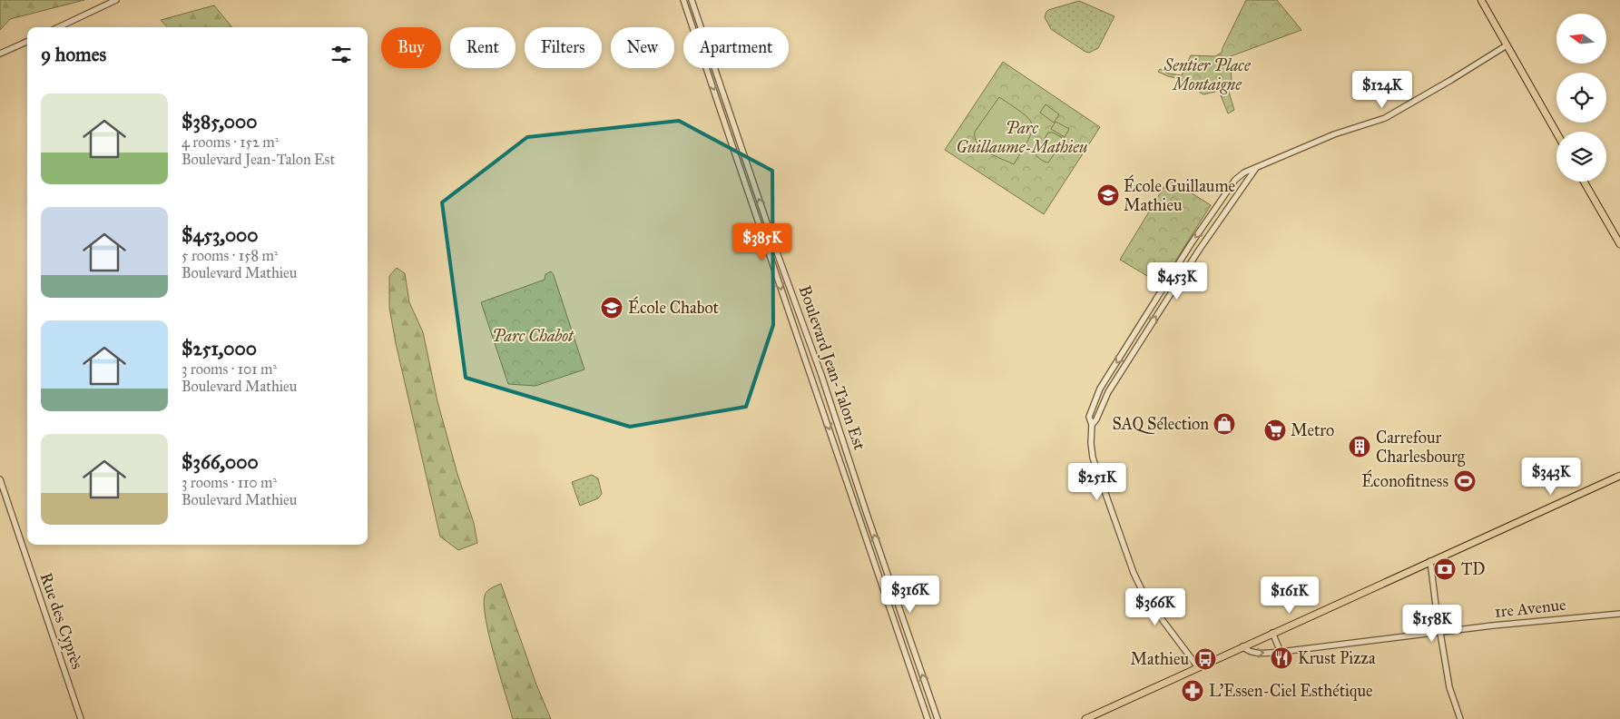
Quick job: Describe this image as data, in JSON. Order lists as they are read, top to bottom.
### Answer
{
  "streets": {
    "street": ["Boulevard Jean-Talon Est", "1re Avenue", "Rue des Cyprès"]
  },
  "parks": ["Sentier Place Montaigne", "Parc Guillaume-Mathieu", "Parc Chabot"],
  "places": {
    "school or university": ["École Guillaume Mathieu", "École Chabot"],
    "shop": ["SAQ Sélection"],
    "supermarket": ["Metro"],
    "building": ["Carrefour Charlesbourg"],
    "sports": ["Éconofitness"],
    "bank": ["TD"],
    "restaurant": ["Krust Pizza"],
    "bus stop": ["Mathieu"],
    "pharmacy": ["L'Essen-Ciel Esthétique"]
  },
  "north": "left",
  "page": {
    "chip": [
      "Buy",
      "Rent",
      "Filters",
      "New",
      "Apartment"
    ],
    "heading": "9 homes",
    "price": [
      "$124K",
      "$385K",
      "$453K",
      "$343K",
      "$251K",
      "$316K",
      "$161K",
      "$366K",
      "$158K"
    ],
    "list": [
      {
        "name": "$385,000",
        "note": "4 rooms · 152 m² · Boulevard Jean-Talon Est"
      },
      {
        "name": "$453,000",
        "note": "5 rooms · 158 m² · Boulevard Mathieu"
      },
      {
        "name": "$251,000",
        "note": "3 rooms · 101 m² · Boulevard Mathieu"
      },
      {
        "name": "$366,000",
        "note": "3 rooms · 110 m² · Boulevard Mathieu"
      }
    ]
  }
}
